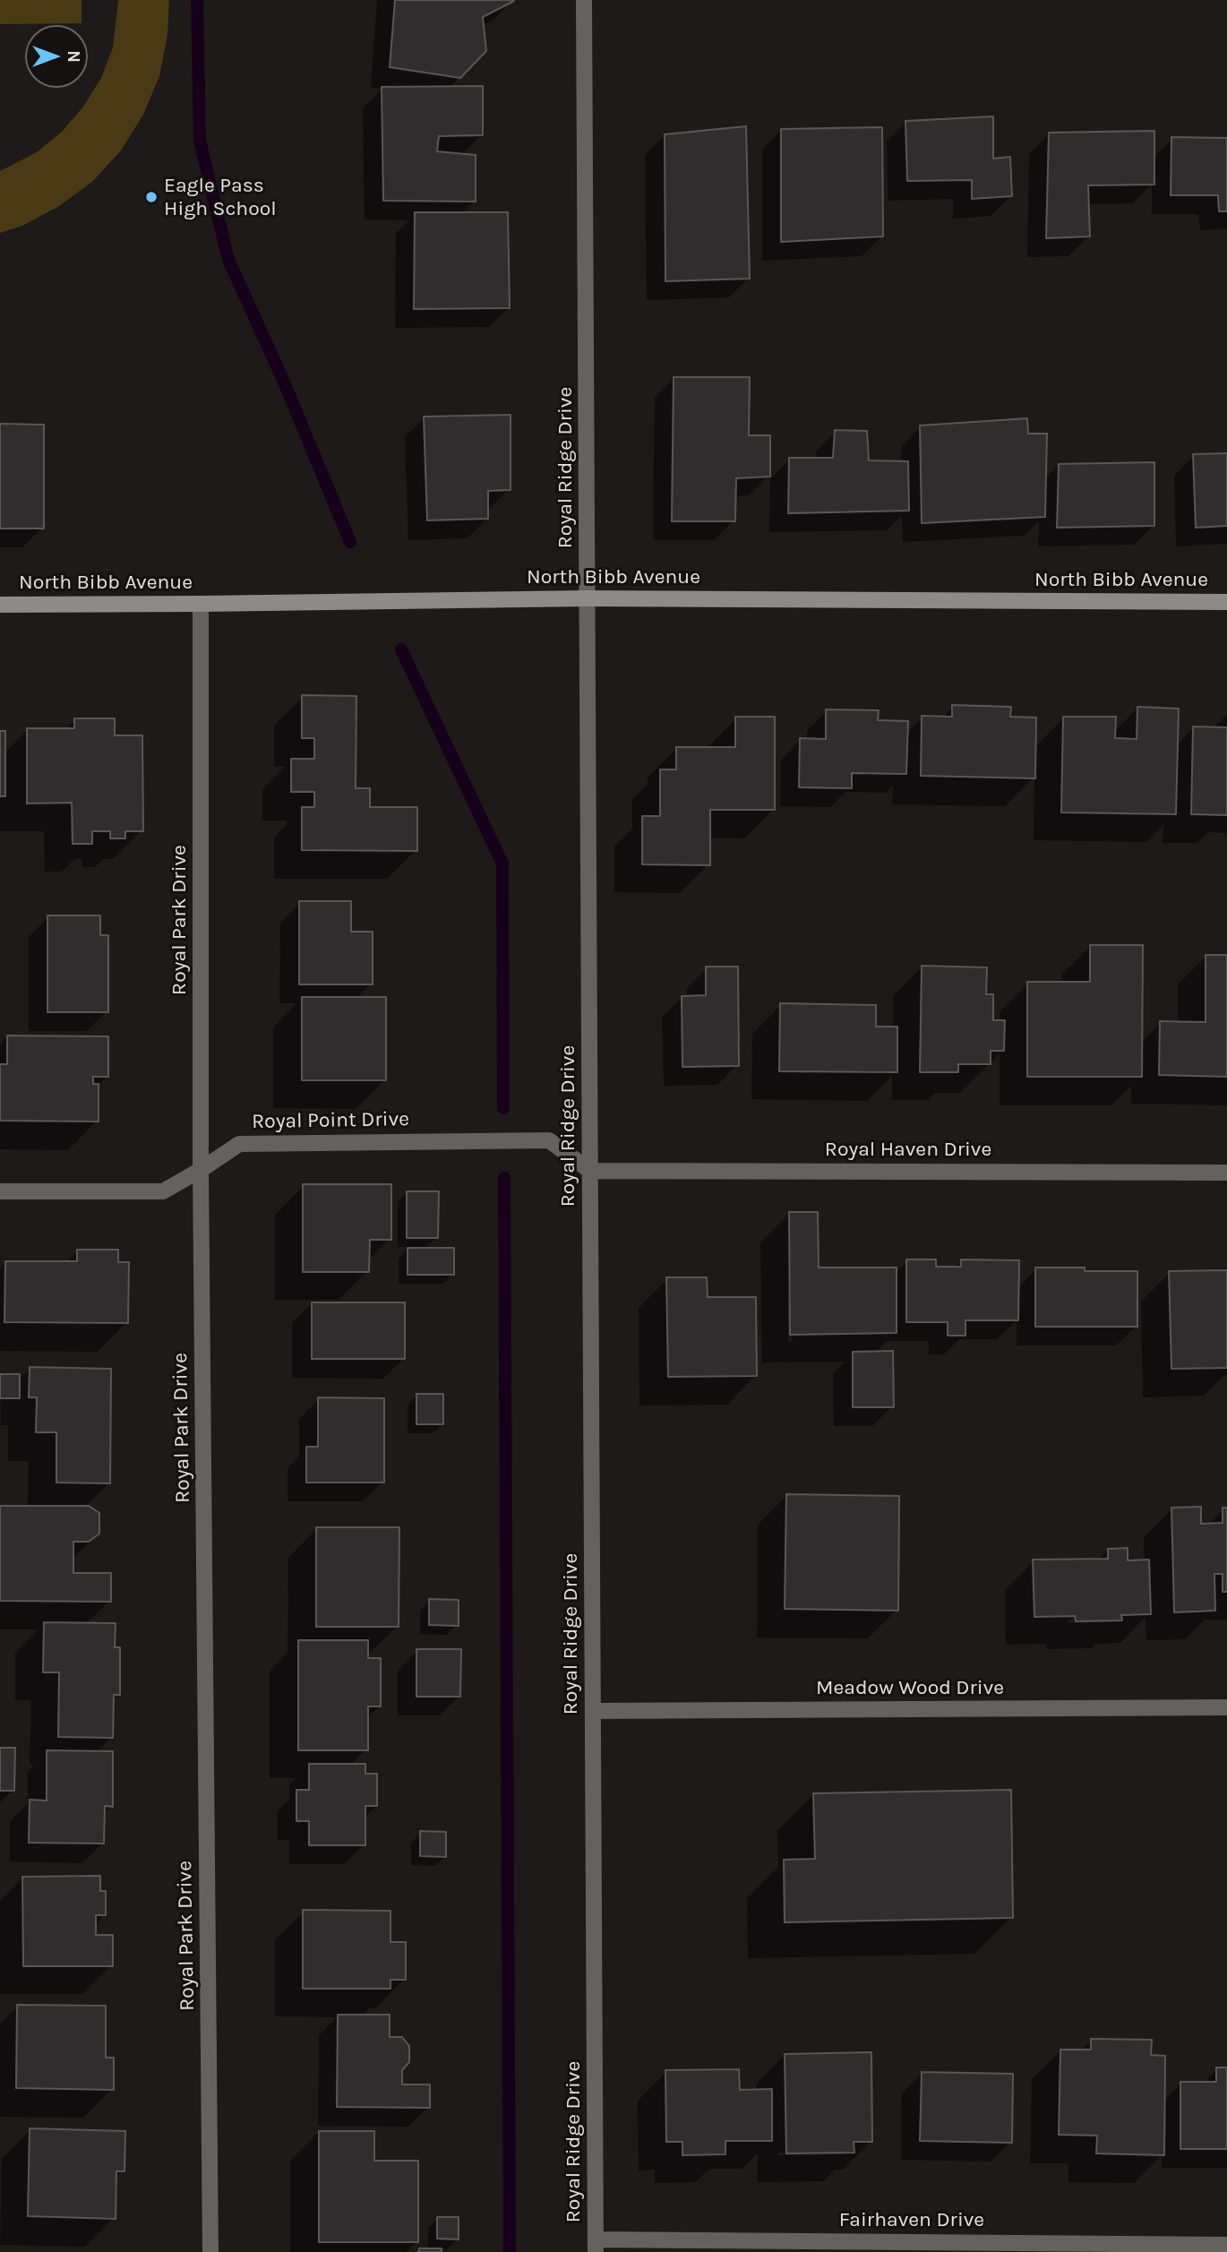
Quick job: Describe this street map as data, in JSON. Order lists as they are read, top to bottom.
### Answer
{
  "streets": {
    "main road": ["North Bibb Avenue"],
    "street": [
      "Royal Ridge Drive",
      "Royal Park Drive",
      "Royal Point Drive",
      "Royal Haven Drive",
      "Meadow Wood Drive",
      "Fairhaven Drive"
    ]
  },
  "crossings": [
    ["Royal Ridge Drive", "North Bibb Avenue"],
    ["Royal Ridge Drive", "Royal Point Drive"],
    ["Royal Ridge Drive", "Royal Haven Drive"],
    ["Royal Ridge Drive", "Meadow Wood Drive"],
    ["Royal Ridge Drive", "Fairhaven Drive"],
    ["North Bibb Avenue", "Royal Park Drive"],
    ["Royal Park Drive", "Royal Point Drive"],
    ["Royal Point Drive", "Royal Haven Drive"]
  ],
  "places": ["Eagle Pass High School"],
  "north": "right"
}
